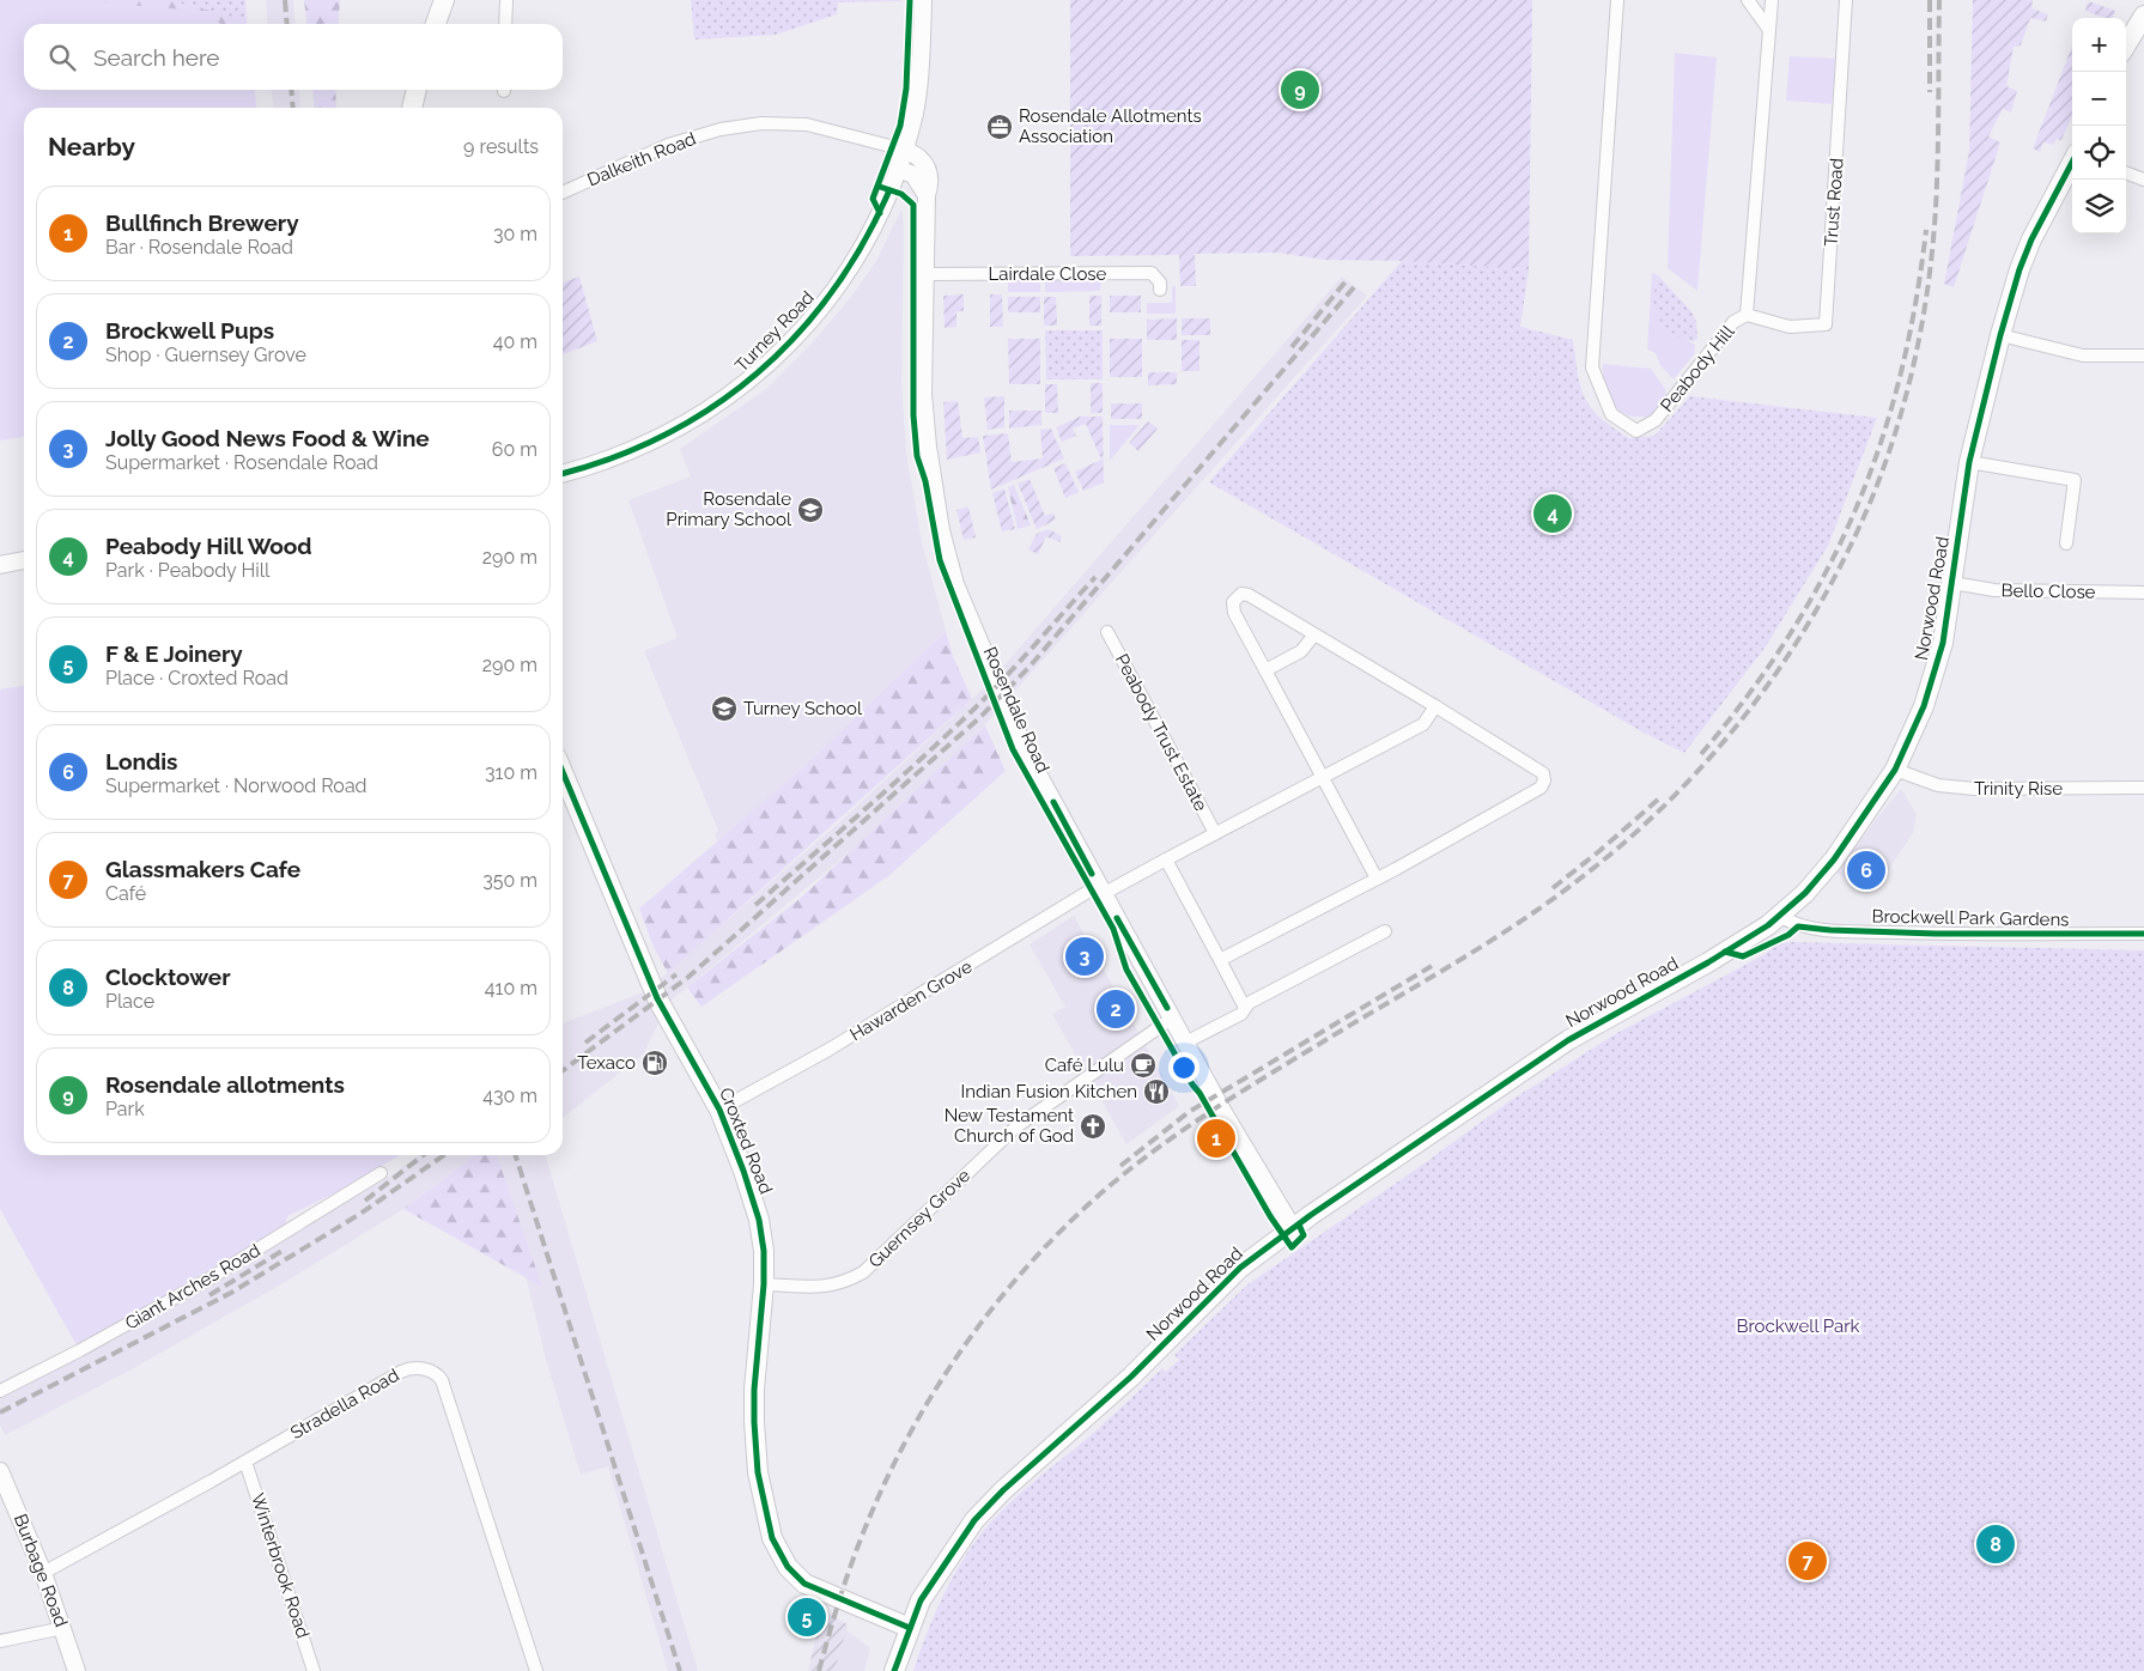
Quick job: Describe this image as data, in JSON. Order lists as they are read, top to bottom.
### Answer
{
  "streets": {
    "main road": ["Norwood Road", "Croxted Road"],
    "street": [
      "Dalkeith Road",
      "Trust Road",
      "Lairdale Close",
      "Turney Road",
      "Peabody Hill",
      "Bello Close",
      "Rosendale Road",
      "Peabody Trust Estate",
      "Trinity Rise",
      "Brockwell Park Gardens",
      "Hawarden Grove",
      "Guernsey Grove",
      "Giant Arches Road",
      "Stradella Road",
      "Winterbrook Road",
      "Burbage Road"
    ]
  },
  "crossings": [
    ["Dalkeith Road", "Rosendale Road"],
    ["Trust Road", "Peabody Hill"],
    ["Lairdale Close", "Rosendale Road"],
    ["Bello Close", "Norwood Road"],
    ["Norwood Road", "Rosendale Road"],
    ["Norwood Road", "Trinity Rise"],
    ["Norwood Road", "Brockwell Park Gardens"],
    ["Norwood Road", "Croxted Road"],
    ["Rosendale Road", "Peabody Trust Estate"],
    ["Rosendale Road", "Hawarden Grove"],
    ["Rosendale Road", "Guernsey Grove"],
    ["Peabody Trust Estate", "Hawarden Grove"],
    ["Hawarden Grove", "Croxted Road"],
    ["Croxted Road", "Guernsey Grove"],
    ["Stradella Road", "Winterbrook Road"],
    ["Stradella Road", "Burbage Road"]
  ],
  "parks": ["Brockwell Park"],
  "places": {
    "office": ["Rosendale Allotments Association"],
    "school or university": ["Rosendale Primary School", "Turney School"],
    "fuel station": ["Texaco"],
    "cafe": ["Café Lulu"],
    "restaurant": ["Indian Fusion Kitchen"],
    "church": ["New Testament Church of God"]
  },
  "page": {
    "map_buttons": ["+", "−"],
    "search": "Search here",
    "pins": [
      "9",
      "4",
      "6",
      "3",
      "2",
      "1",
      "8",
      "7",
      "5"
    ],
    "heading": ["Nearby", "9 results"],
    "list": [
      {
        "mark": "1",
        "name": "Bullfinch Brewery",
        "note": "Bar · Rosendale Road",
        "value": "30 m"
      },
      {
        "mark": "2",
        "name": "Brockwell Pups",
        "note": "Shop · Guernsey Grove",
        "value": "40 m"
      },
      {
        "mark": "3",
        "name": "Jolly Good News Food & Wine",
        "note": "Supermarket · Rosendale Road",
        "value": "60 m"
      },
      {
        "mark": "4",
        "name": "Peabody Hill Wood",
        "note": "Park · Peabody Hill",
        "value": "290 m"
      },
      {
        "mark": "5",
        "name": "F & E Joinery",
        "note": "Place · Croxted Road",
        "value": "290 m"
      },
      {
        "mark": "6",
        "name": "Londis",
        "note": "Supermarket · Norwood Road",
        "value": "310 m"
      },
      {
        "mark": "7",
        "name": "Glassmakers Cafe",
        "note": "Café",
        "value": "350 m"
      },
      {
        "mark": "8",
        "name": "Clocktower",
        "note": "Place",
        "value": "410 m"
      },
      {
        "mark": "9",
        "name": "Rosendale allotments",
        "note": "Park",
        "value": "430 m"
      }
    ]
  }
}
